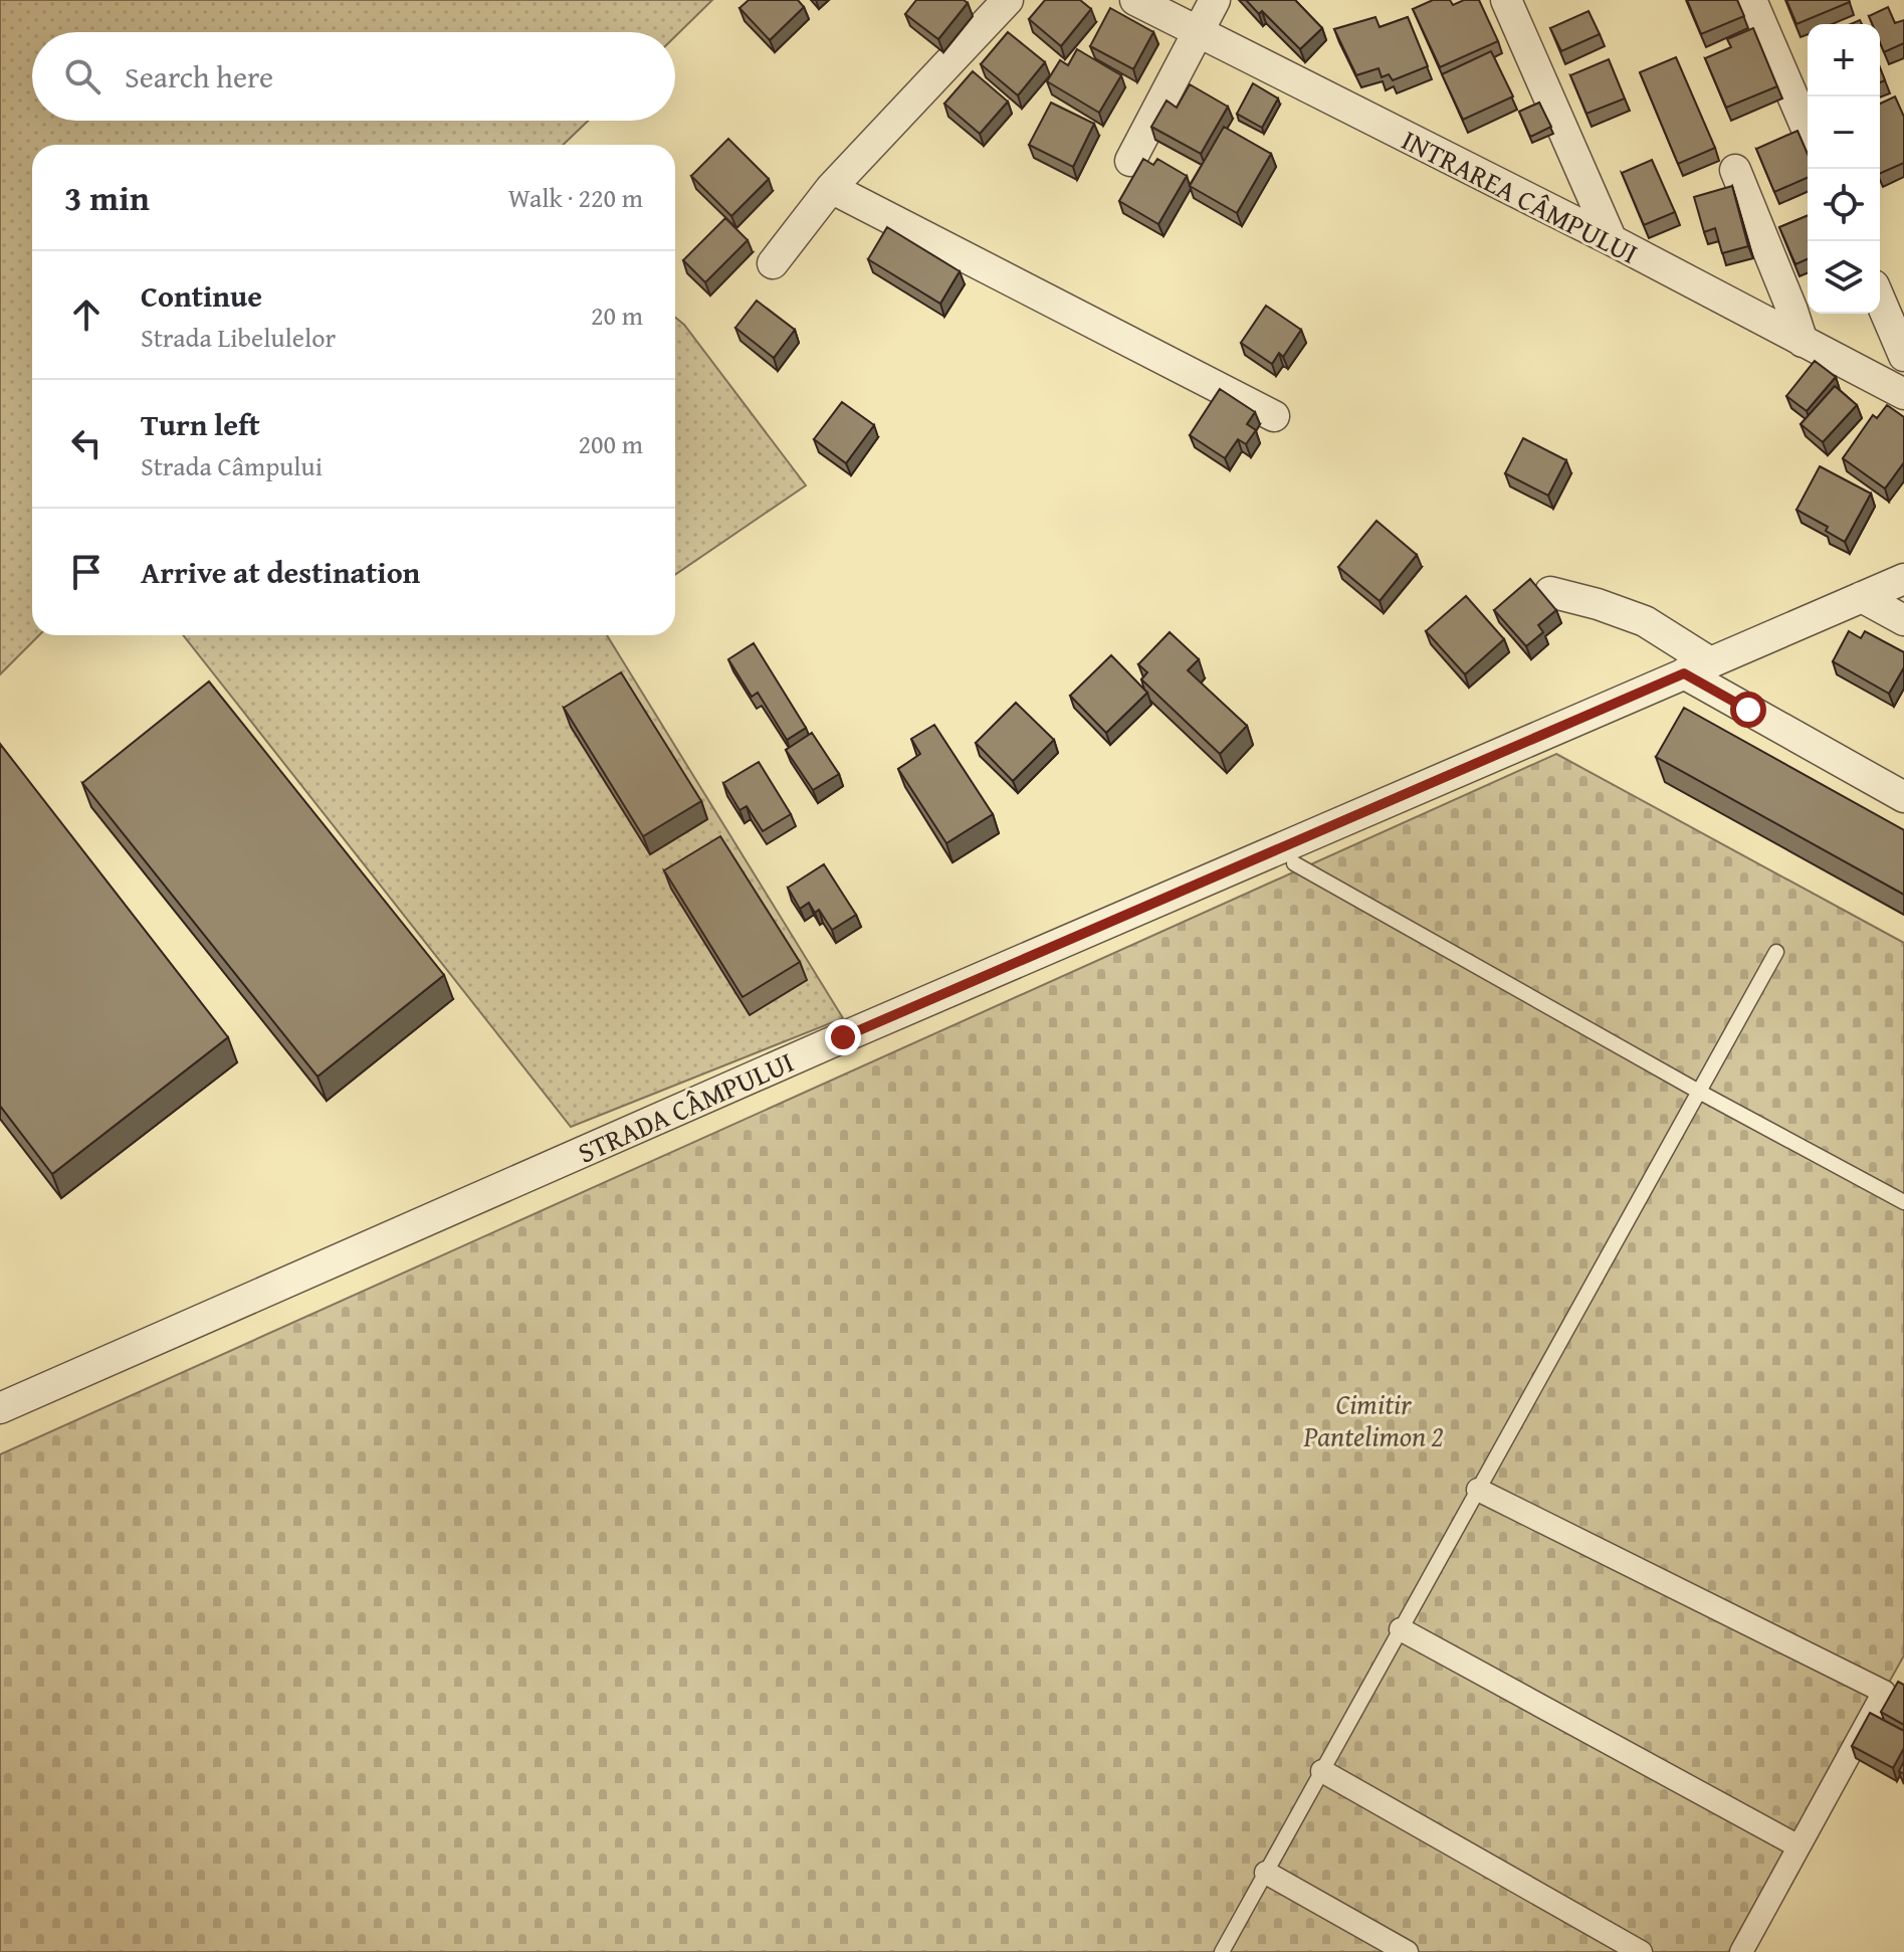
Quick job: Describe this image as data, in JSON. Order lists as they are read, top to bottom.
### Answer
{
  "streets": {
    "street": ["INTRAREA CÂMPULUI", "STRADA CÂMPULUI"]
  },
  "parks": ["Cimitir Pantelimon 2"],
  "page": {
    "map_buttons": ["+", "−"],
    "search": "Search here",
    "heading": ["3 min", "Walk · 220 m"],
    "list": [
      ["Continue", "Strada Libelulelor", "20 m"],
      ["Turn left", "Strada Câmpului", "200 m"],
      "Arrive at destination"
    ]
  }
}
